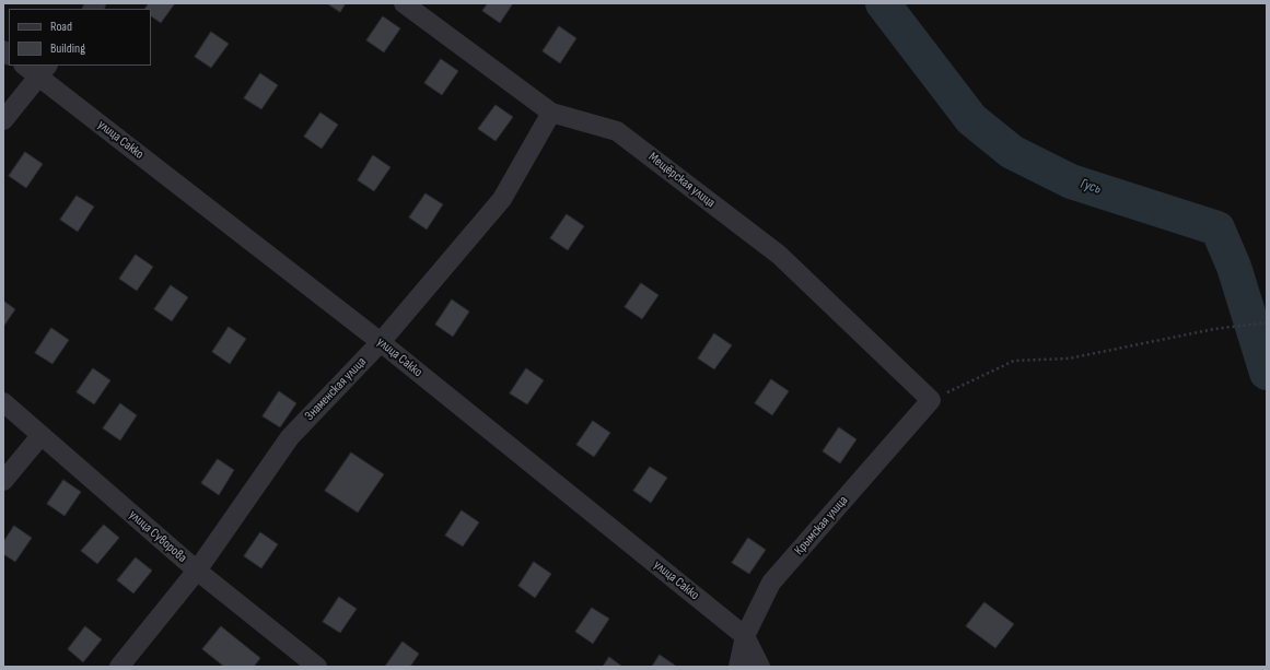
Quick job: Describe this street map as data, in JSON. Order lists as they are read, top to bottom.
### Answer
{
  "streets": {
    "street": [
      "улица Сакко",
      "Мещёрская улица",
      "Знаменская улица",
      "Крымская улица",
      "улица Суворова"
    ]
  },
  "crossings": [
    ["улица Сакко", "Знаменская улица"],
    ["улица Сакко", "Крымская улица"],
    ["Мещёрская улица", "Знаменская улица"],
    ["Мещёрская улица", "Крымская улица"],
    ["Знаменская улица", "улица Суворова"]
  ],
  "water": ["Гусь"],
  "legend": ["Road", "Building"]
}
